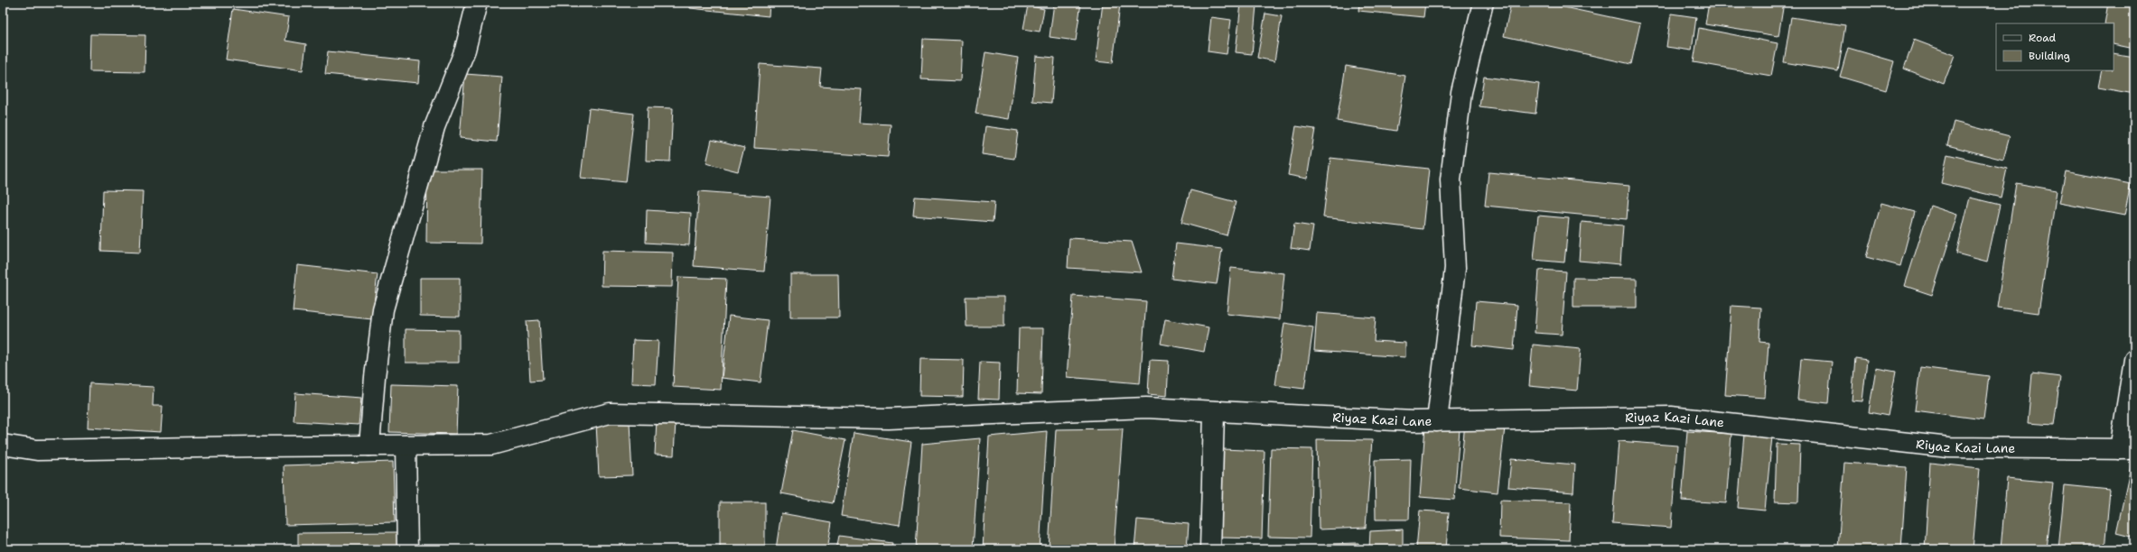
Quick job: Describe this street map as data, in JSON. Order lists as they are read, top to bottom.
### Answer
{
  "streets": {
    "street": ["Riyaz Kazi Lane"]
  },
  "legend": ["Road", "Building"]
}
